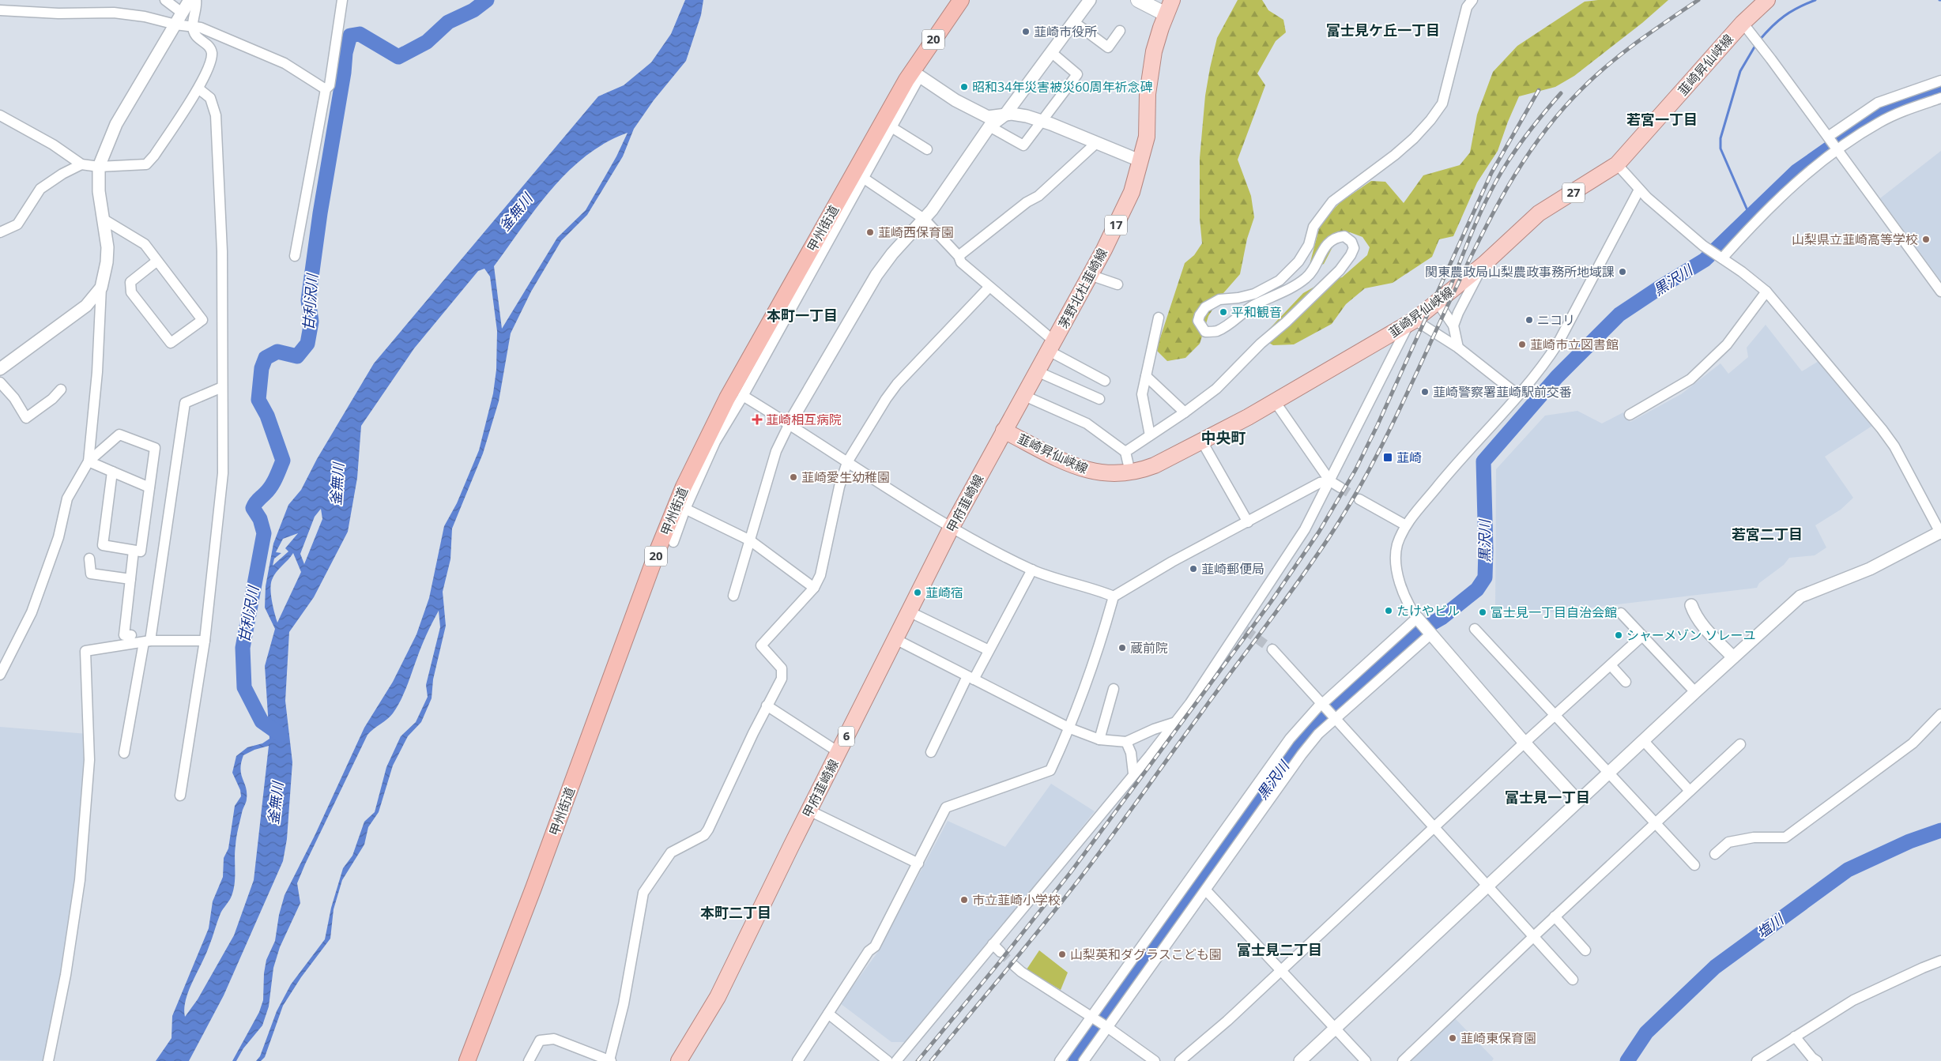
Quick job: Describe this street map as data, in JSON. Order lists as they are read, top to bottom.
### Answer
{
  "streets": {
    "highway": ["20", "甲州街道"],
    "main road": [
      "韮崎昇仙峡線",
      "27",
      "17",
      "茅野北杜韮崎線",
      "甲府韮崎線",
      "6"
    ]
  },
  "crossings": [
    ["韮崎昇仙峡線", "茅野北杜韮崎線"],
    ["韮崎昇仙峡線", "甲府韮崎線"],
    ["茅野北杜韮崎線", "甲府韮崎線"]
  ],
  "districts": [
    "富士見ケ丘一丁目",
    "若宮一丁目",
    "本町一丁目",
    "中央町",
    "若宮二丁目",
    "富士見一丁目",
    "本町二丁目",
    "富士見二丁目"
  ],
  "water": [
    "釜無川",
    "黒沢川",
    "甘利沢川",
    "塩川"
  ],
  "places": {
    "other": [
      "韮崎市役所",
      "昭和34年災害被災60周年祈念碑",
      "韮崎西保育園",
      "山梨県立韮崎高等学校",
      "関東農政局山梨農政事務所地域課",
      "平和観音",
      "ニコリ",
      "韮崎市立図書館",
      "韮崎警察署韮崎駅前交番",
      "韮崎愛生幼稚園",
      "韮崎郵便局",
      "韮崎宿",
      "たけやビル",
      "富士見一丁目自治会館",
      "シャーメゾン ソレーユ",
      "蔵前院",
      "市立韮崎小学校",
      "山梨英和ダグラスこども園",
      "韮崎東保育園"
    ],
    "health": ["韮崎相互病院"],
    "transit": ["韮崎"]
  }
}
